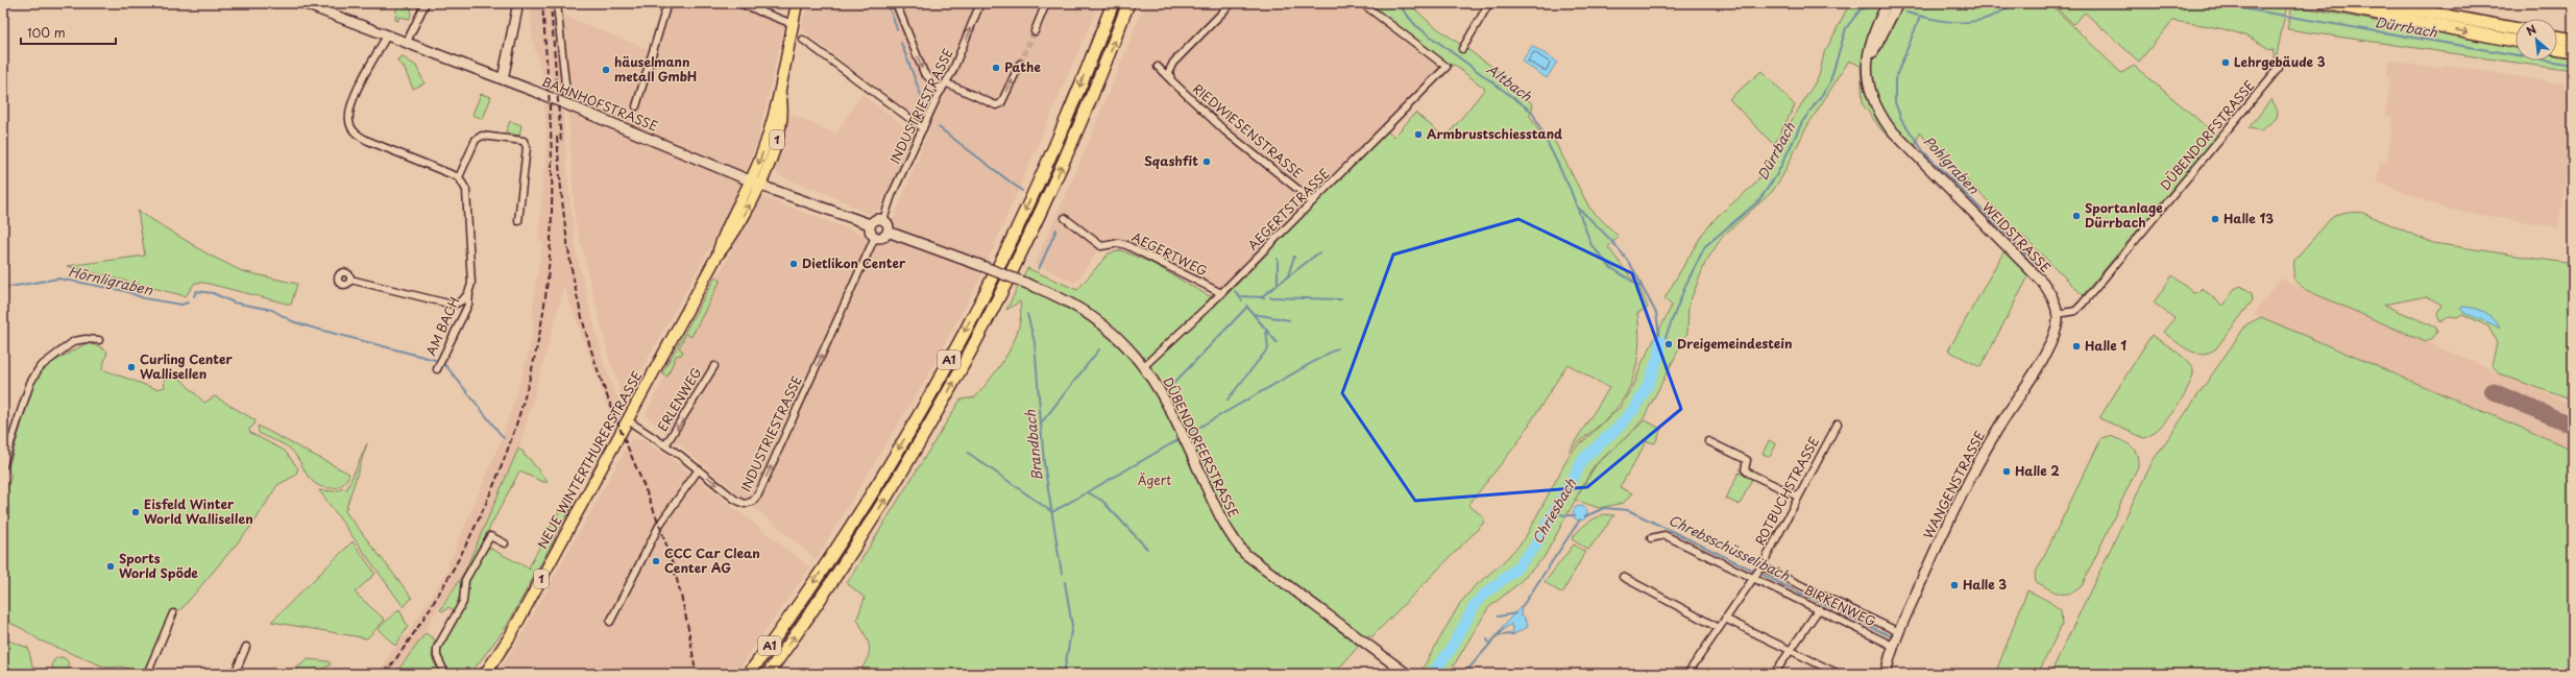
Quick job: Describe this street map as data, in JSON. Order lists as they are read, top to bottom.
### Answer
{
  "streets": {
    "highway": ["A1"],
    "main road": ["1", "NEUE WINTERTHURERSTRASSE"],
    "street": [
      "BAHNHOFSTRASSE",
      "INDUSTRIESTRASSE",
      "RIEDWIESENSTRASSE",
      "DÜBENDORFSTRASSE",
      "AEGERTSTRASSE",
      "WEIDSTRASSE",
      "AEGERTWEG",
      "AM BACH",
      "ERLENWEG",
      "DÜBENDORFERSTRASSE",
      "WANGENSTRASSE",
      "ROTBUCHSTRASSE",
      "BIRKENWEG"
    ]
  },
  "crossings": [
    ["BAHNHOFSTRASSE", "NEUE WINTERTHURERSTRASSE"],
    ["INDUSTRIESTRASSE", "ERLENWEG"],
    ["INDUSTRIESTRASSE", "DÜBENDORFERSTRASSE"],
    ["INDUSTRIESTRASSE", "NEUE WINTERTHURERSTRASSE"],
    ["RIEDWIESENSTRASSE", "AEGERTSTRASSE"],
    ["DÜBENDORFSTRASSE", "WEIDSTRASSE"],
    ["DÜBENDORFSTRASSE", "WANGENSTRASSE"],
    ["AEGERTSTRASSE", "AEGERTWEG"],
    ["AEGERTSTRASSE", "DÜBENDORFERSTRASSE"],
    ["WEIDSTRASSE", "WANGENSTRASSE"],
    ["WANGENSTRASSE", "BIRKENWEG"],
    ["ROTBUCHSTRASSE", "BIRKENWEG"]
  ],
  "one_way": ["INDUSTRIESTRASSE", "ERLENWEG"],
  "water": [
    "Dürrbach",
    "Altbach",
    "Pohlgraben",
    "Hörnligraben",
    "Brandbach",
    "Chriesbach",
    "Chrebsschüsselibach"
  ],
  "parks": ["Ägert"],
  "places": [
    "Lehrgebäude 3",
    "Pathe",
    "häuselmann metall GmbH",
    "Armbrustschiesstand",
    "Sqashfit",
    "Sportanlage Dürrbach",
    "Halle 13",
    "Dietlikon Center",
    "Dreigemeindestein",
    "Halle 1",
    "Curling Center Wallisellen",
    "Halle 2",
    "Eisfeld Winter World Wallisellen",
    "CCC Car Clean Center AG",
    "Sports World Spöde",
    "Halle 3"
  ],
  "scale_bar": "100 m",
  "north": "top left"
}
